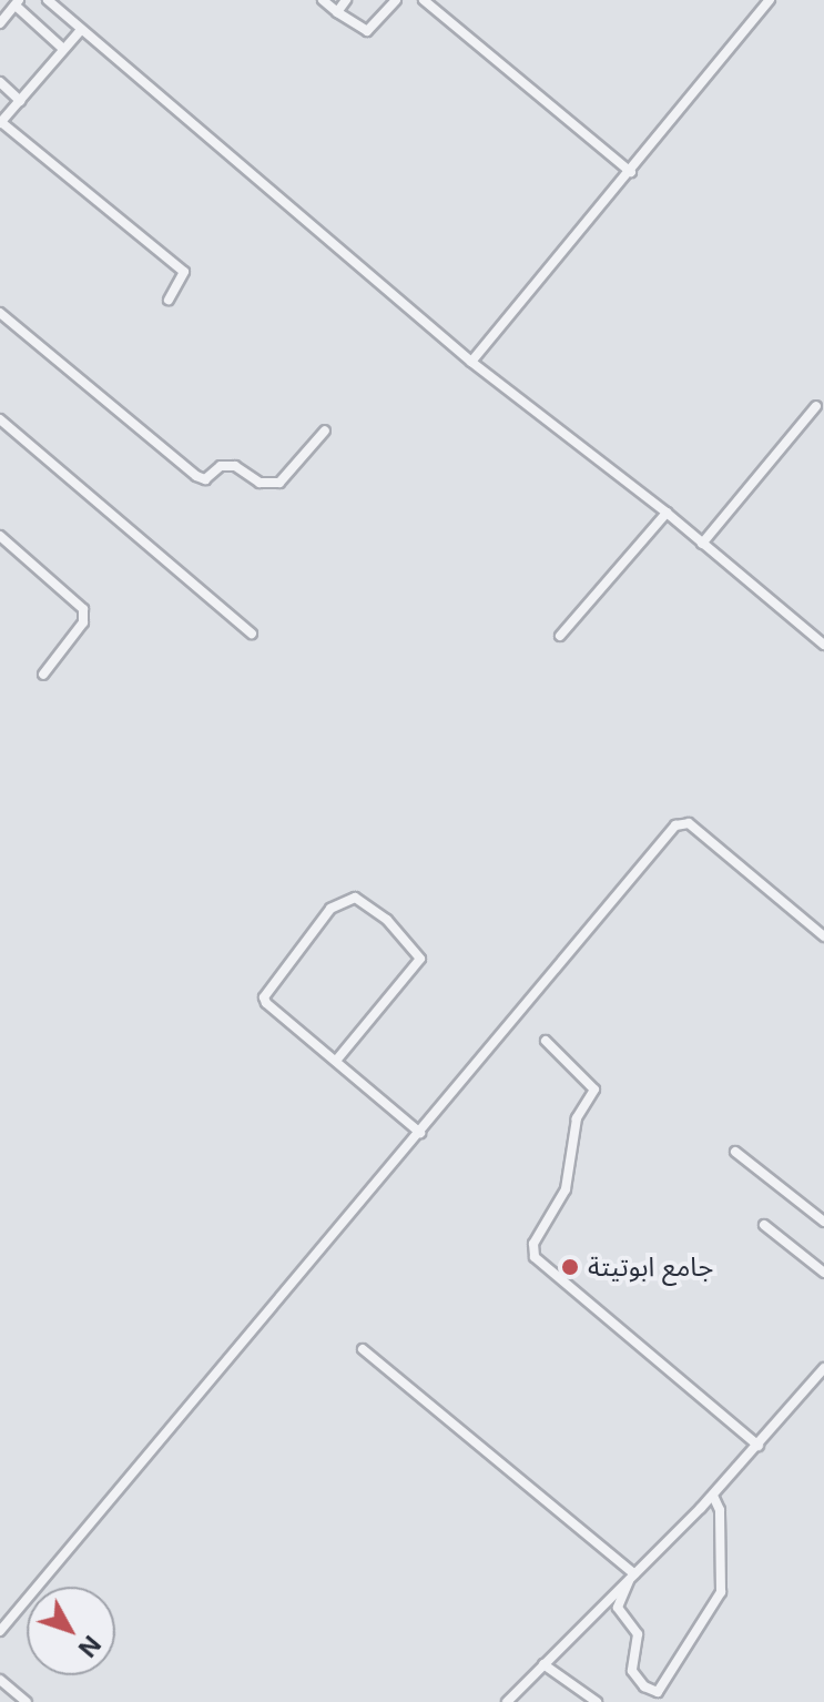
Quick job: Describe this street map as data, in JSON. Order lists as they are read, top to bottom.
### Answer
{
  "places": ["جامع ابوتيتة"],
  "north": "bottom right"
}
